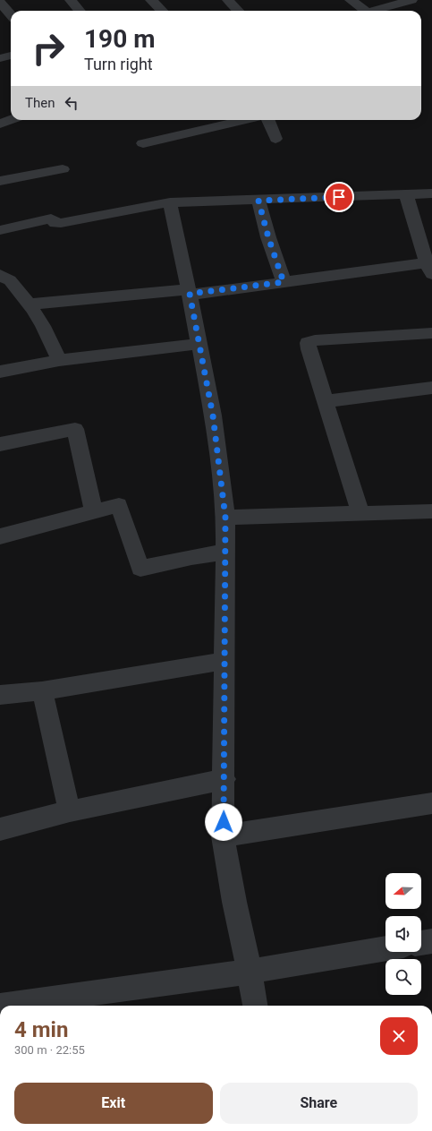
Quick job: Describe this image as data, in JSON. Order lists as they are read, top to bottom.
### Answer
{
  "north": "left",
  "page": {
    "turn": ["190 m", "Turn right"],
    "then": "Then",
    "heading": ["4 min", "300 m · 22:55"],
    "buttons": ["Exit", "Share"]
  }
}
